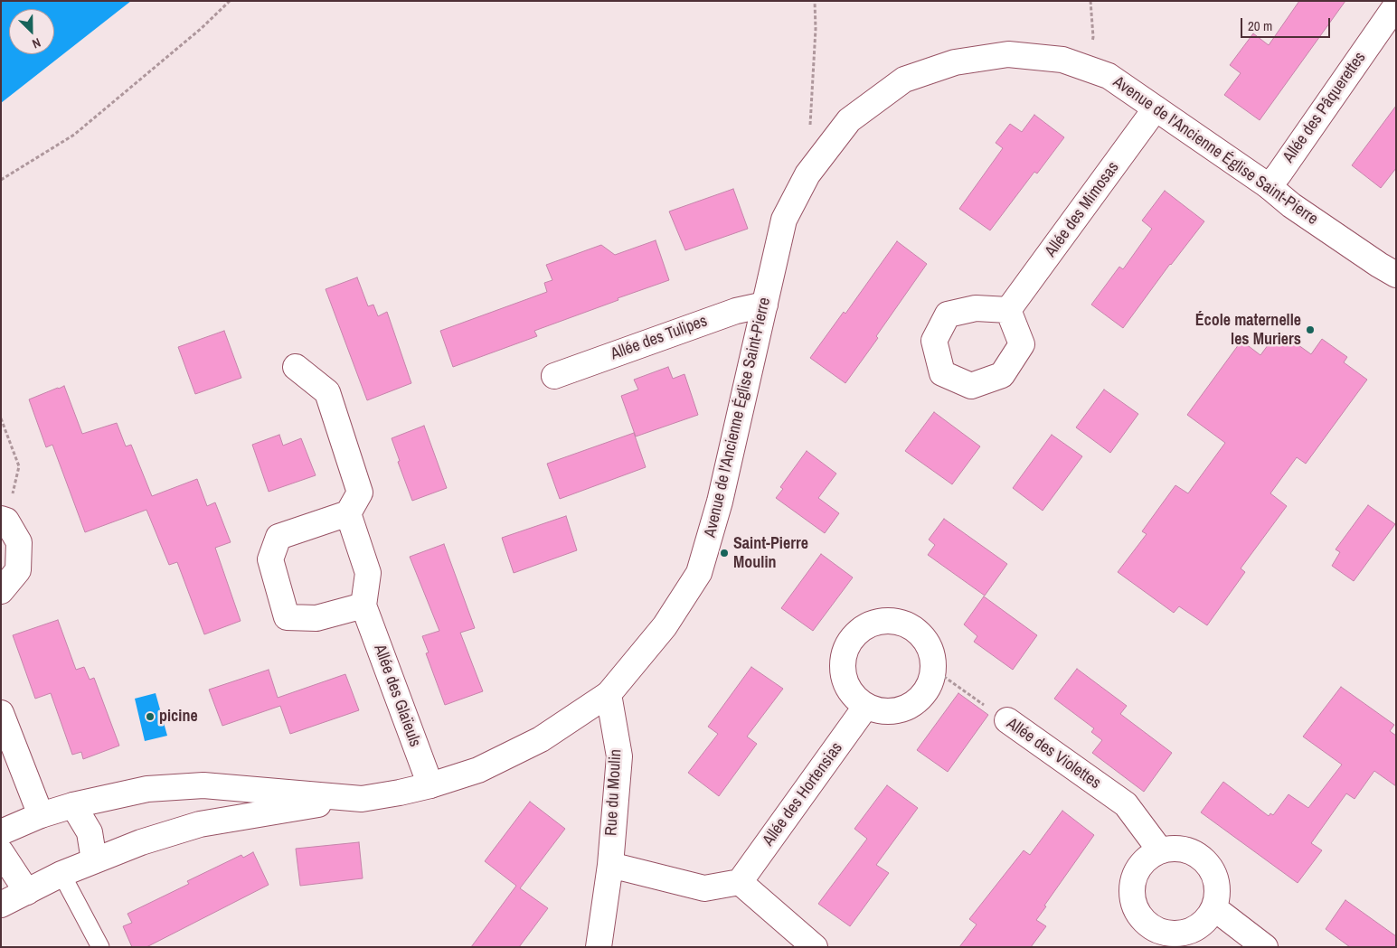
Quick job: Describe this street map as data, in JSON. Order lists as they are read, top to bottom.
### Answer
{
  "streets": {
    "street": [
      "Allée des Pâquerettes",
      "Avenue de l'Ancienne Église Saint-Pierre",
      "Allée des Mimosas",
      "Allée des Tulipes",
      "Allée des Glaïeuls",
      "Allée des Violettes",
      "Rue du Moulin",
      "Allée des Hortensias"
    ]
  },
  "crossings": [
    ["Allée des Pâquerettes", "Avenue de l'Ancienne Église Saint-Pierre"],
    ["Avenue de l'Ancienne Église Saint-Pierre", "Allée des Mimosas"],
    ["Avenue de l'Ancienne Église Saint-Pierre", "Allée des Tulipes"],
    ["Avenue de l'Ancienne Église Saint-Pierre", "Allée des Glaïeuls"],
    ["Avenue de l'Ancienne Église Saint-Pierre", "Rue du Moulin"],
    ["Allée des Violettes", "Allée des Hortensias"]
  ],
  "places": ["École maternelle les Muriers", "Saint-Pierre Moulin", "picine"],
  "scale_bar": "20 m",
  "north": "bottom right"
}
